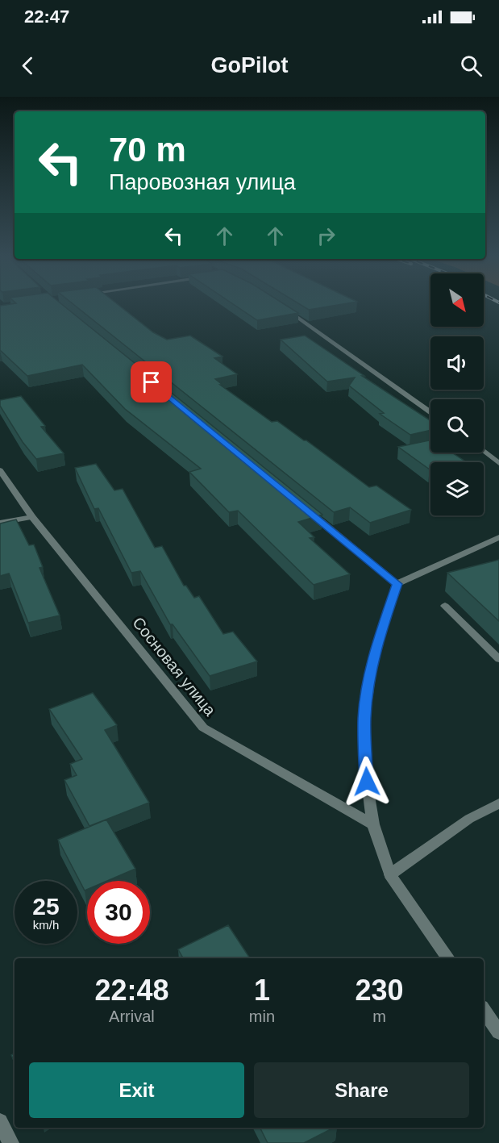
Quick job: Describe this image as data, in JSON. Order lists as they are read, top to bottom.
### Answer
{
  "streets": {
    "street": ["Сосновая улица"]
  },
  "north": "bottom right",
  "page": {
    "status": "22:47",
    "header": "GoPilot",
    "turn": ["70 m", "Паровозная улица"],
    "speed": "25 km/h",
    "limit": "30",
    "eta": [
      "22:48",
      "Arrival",
      "1",
      "min",
      "230",
      "m"
    ],
    "buttons": ["Exit", "Share"]
  }
}
